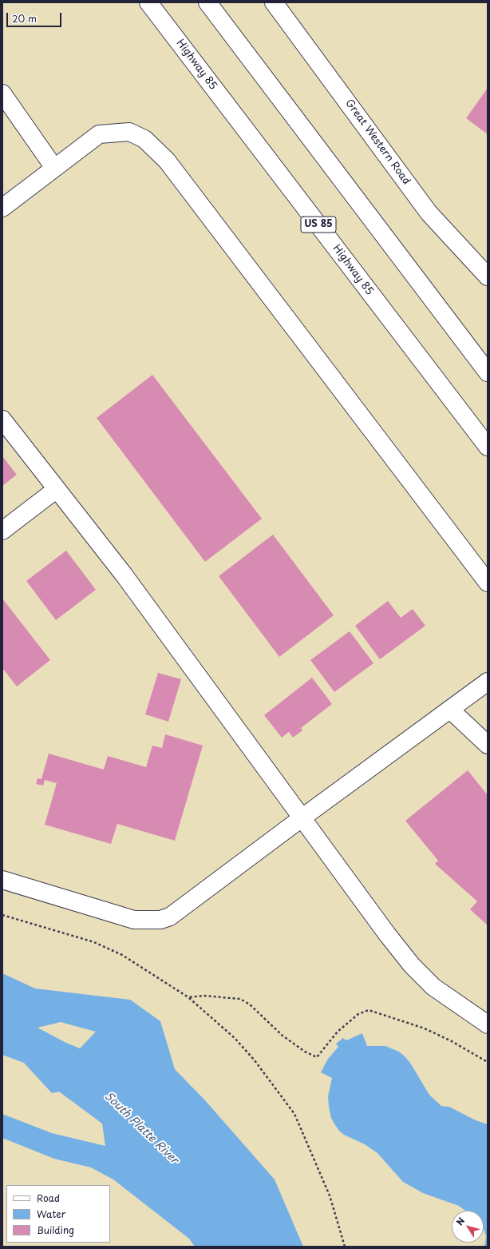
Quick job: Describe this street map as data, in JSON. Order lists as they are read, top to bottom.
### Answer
{
  "streets": {
    "main road": ["Highway 85", "Great Western Road", "US 85"]
  },
  "water": ["South Platte River"],
  "legend": ["Road", "Water", "Building"],
  "scale_bar": "20 m",
  "north": "top left"
}
